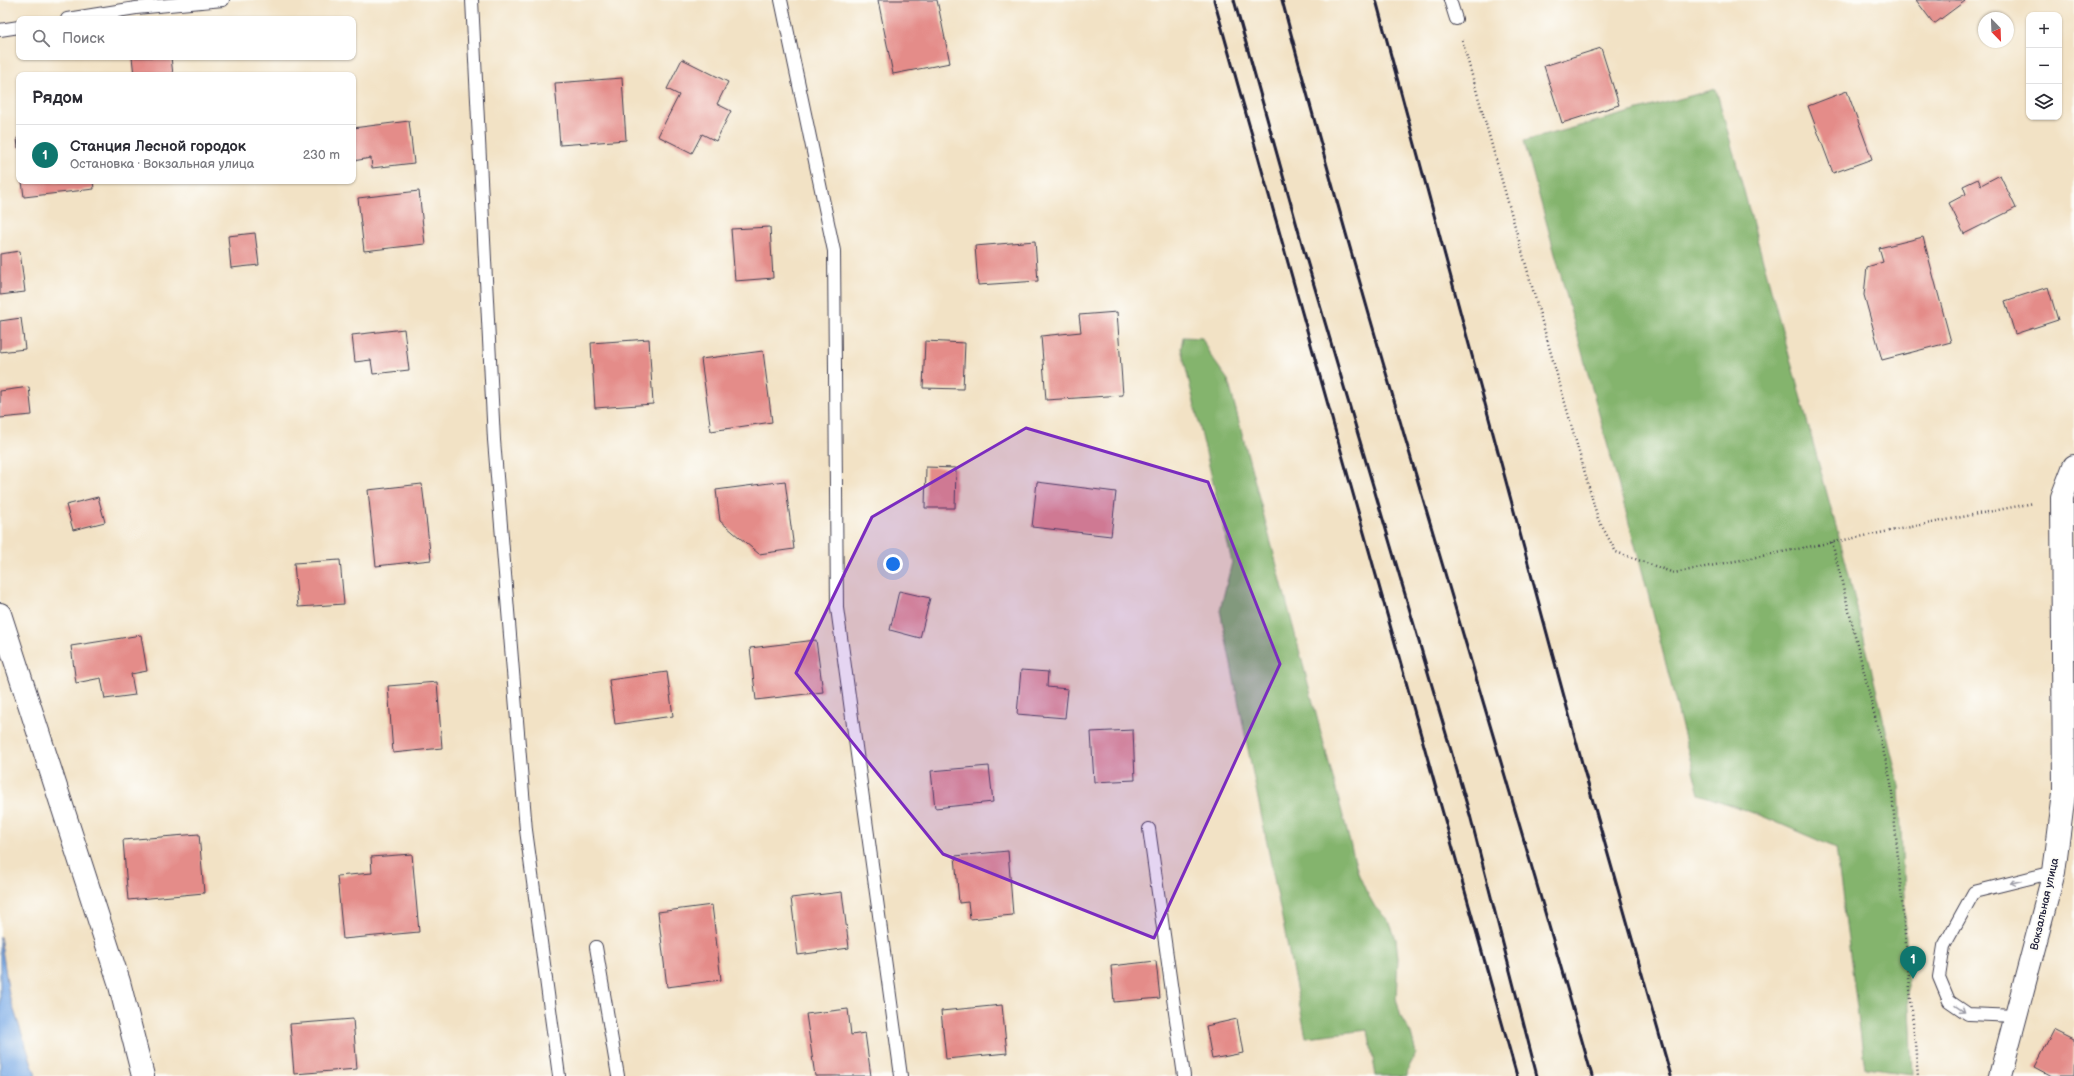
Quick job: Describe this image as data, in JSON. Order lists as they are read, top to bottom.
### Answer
{
  "streets": {
    "street": ["Вокзальная улица"]
  },
  "north": "bottom right",
  "page": {
    "map_buttons": ["+", "−"],
    "search": "Поиск",
    "heading": "Рядом",
    "list": [
      {
        "mark": "1",
        "name": "Станция Лесной городок",
        "note": "Остановка · Вокзальная улица",
        "value": "230 m"
      }
    ],
    "pins": "1"
  }
}
